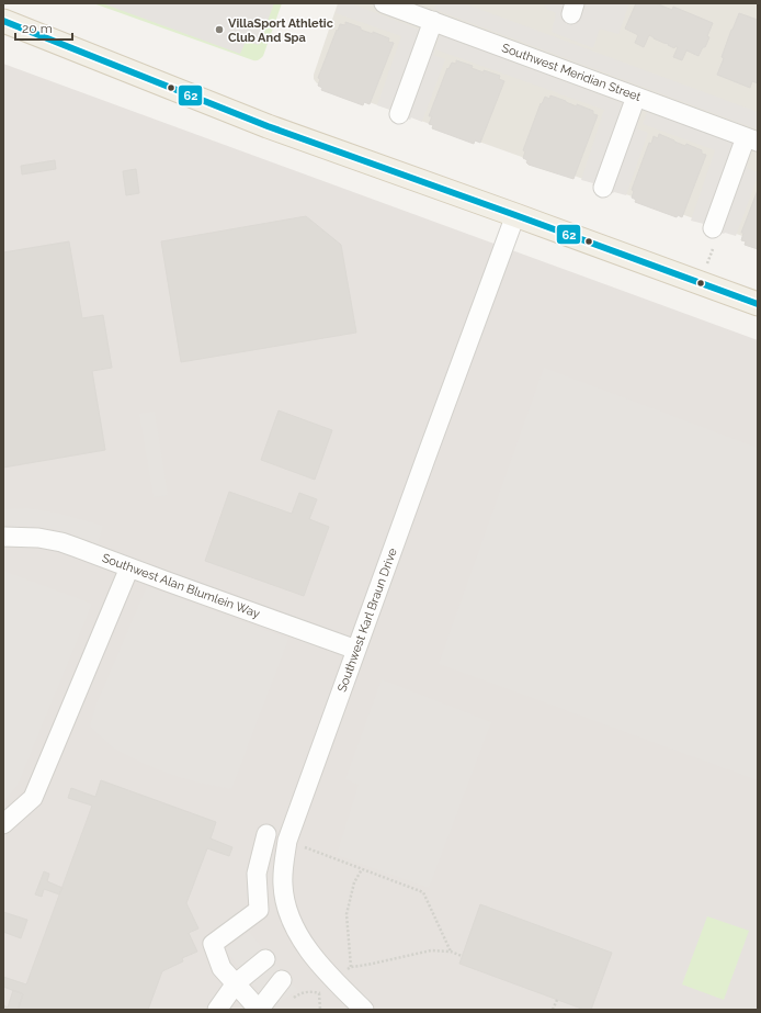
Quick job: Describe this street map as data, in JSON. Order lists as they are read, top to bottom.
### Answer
{
  "streets": {
    "street": ["Southwest Meridian Street", "Southwest Alan Blumlein Way", "Southwest Karl Braun Drive"]
  },
  "crossings": [
    ["Southwest Alan Blumlein Way", "Southwest Karl Braun Drive"]
  ],
  "places": ["VillaSport Athletic Club And Spa"],
  "lines": ["transit line 62"],
  "scale_bar": "20 m"
}
